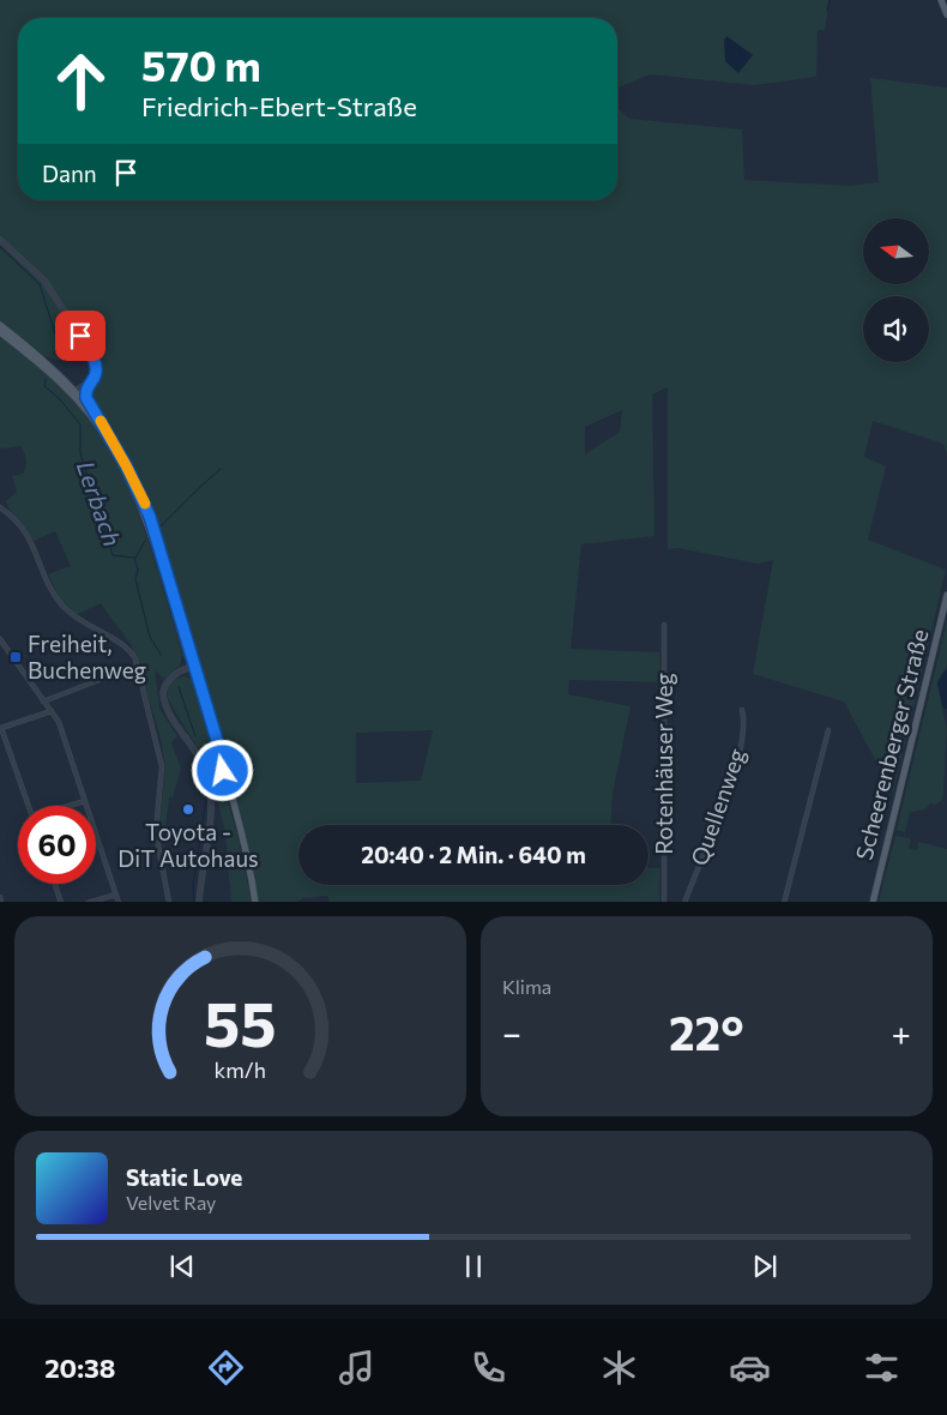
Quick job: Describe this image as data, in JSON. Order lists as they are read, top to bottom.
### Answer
{
  "streets": {
    "main road": ["Scheerenberger Straße"],
    "street": ["Rotenhäuser Weg", "Quellenweg"]
  },
  "water": ["Lerbach"],
  "places": {
    "transit": ["Freiheit, Buchenweg"],
    "other": ["Toyota - DiT Autohaus"]
  },
  "north": "left",
  "page": {
    "turn": ["570 m", "Friedrich-Ebert-Straße"],
    "then": "Dann",
    "limit": "60",
    "trip": "20:40 · 2 Min. · 640 m",
    "tile": "Klima",
    "heat": ["−", "22°", "+"],
    "song": ["Static Love", "Velvet Ray"],
    "tabs": "20:38",
    "gauge": ["55", "km/h"]
  }
}
